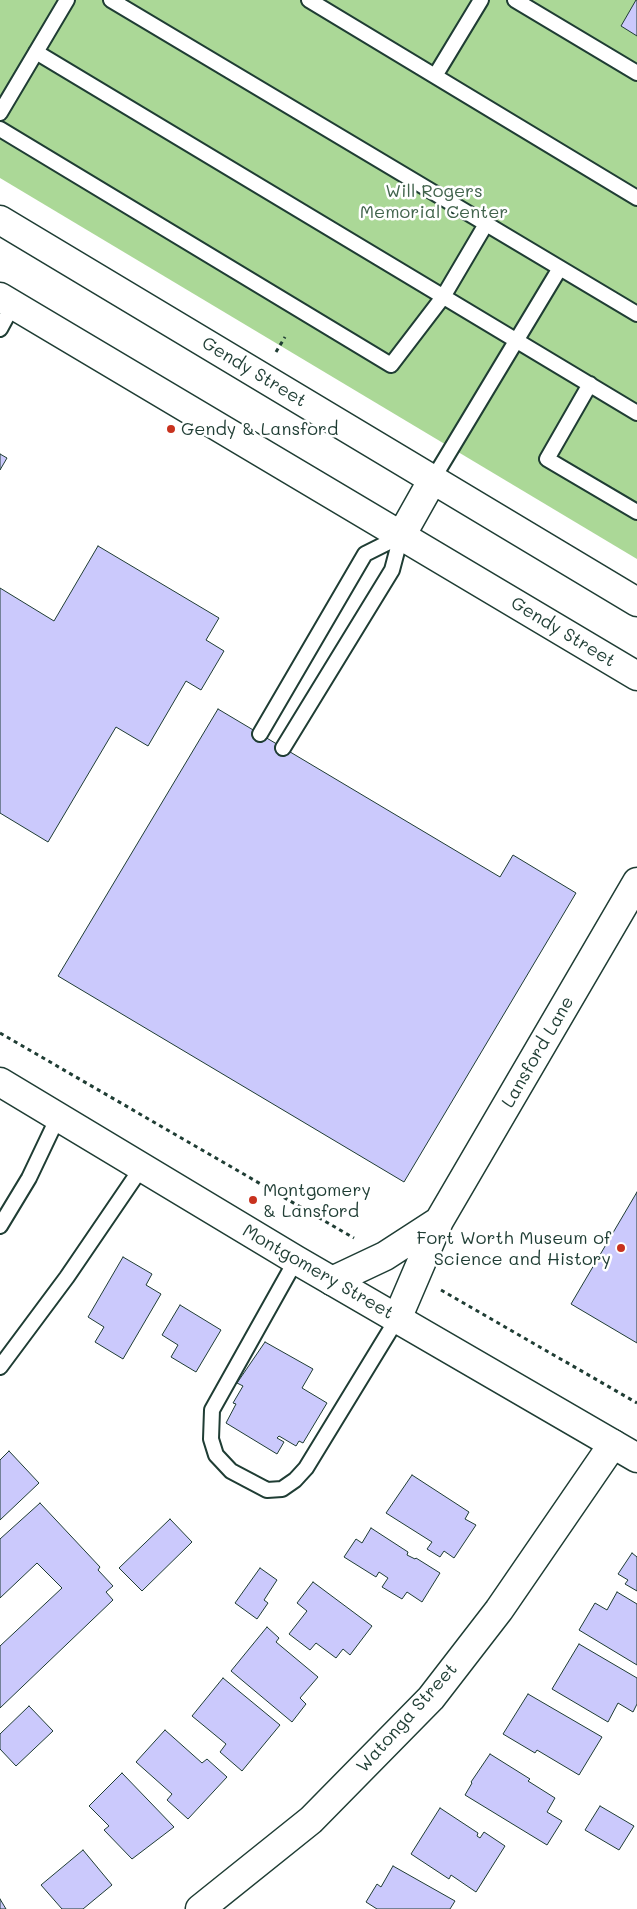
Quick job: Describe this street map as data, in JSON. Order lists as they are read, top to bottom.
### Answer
{
  "streets": {
    "street": [
      "Gendy Street",
      "Lansford Lane",
      "Montgomery Street",
      "Watonga Street"
    ]
  },
  "crossings": [
    ["Lansford Lane", "Montgomery Street"],
    ["Montgomery Street", "Watonga Street"]
  ],
  "parks": ["Will Rogers Memorial Center"],
  "places": ["Gendy & Lansford", "Montgomery & Lansford", "Fort Worth Museum of Science and History"]
}
